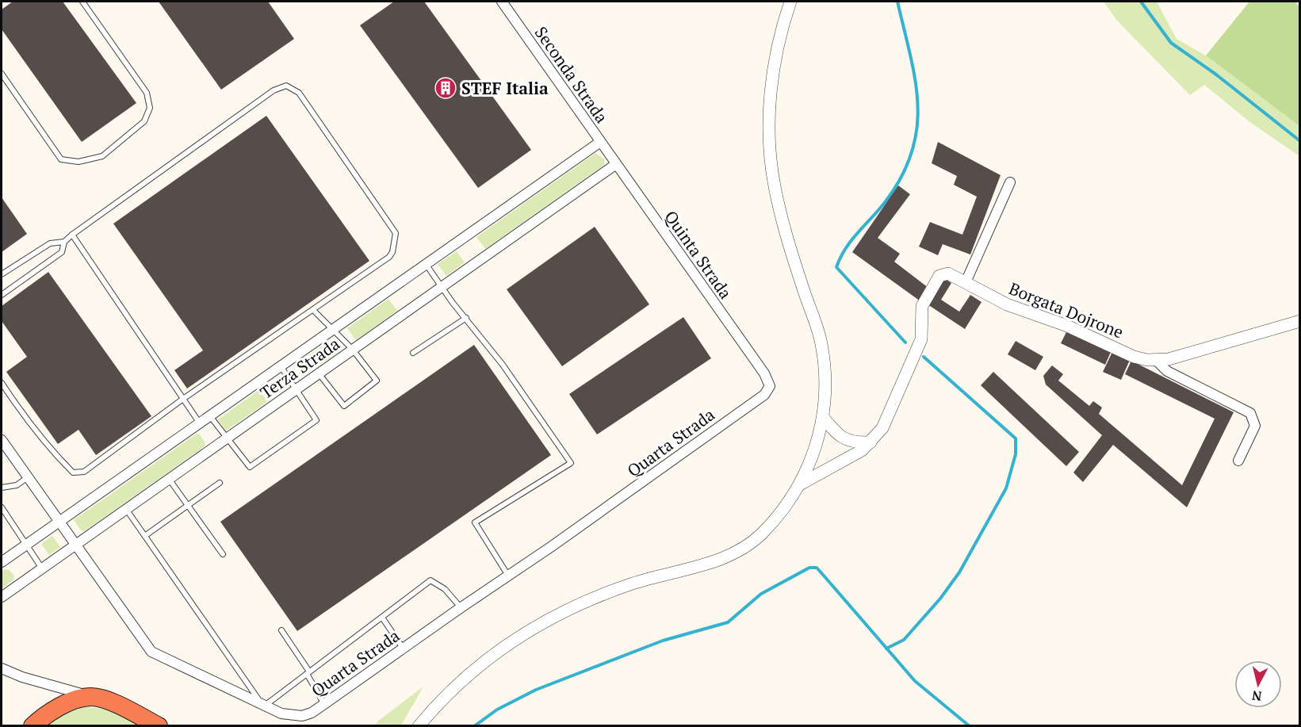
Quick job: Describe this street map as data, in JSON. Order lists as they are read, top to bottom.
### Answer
{
  "streets": {
    "street": [
      "Seconda Strada",
      "Quinta Strada",
      "Borgata Dojrone",
      "Terza Strada",
      "Quarta Strada"
    ]
  },
  "crossings": [
    ["Seconda Strada", "Quinta Strada"],
    ["Seconda Strada", "Terza Strada"],
    ["Quinta Strada", "Terza Strada"],
    ["Quinta Strada", "Quarta Strada"],
    ["Terza Strada", "Quarta Strada"]
  ],
  "places": {
    "building": ["STEF Italia"]
  },
  "north": "bottom"
}
